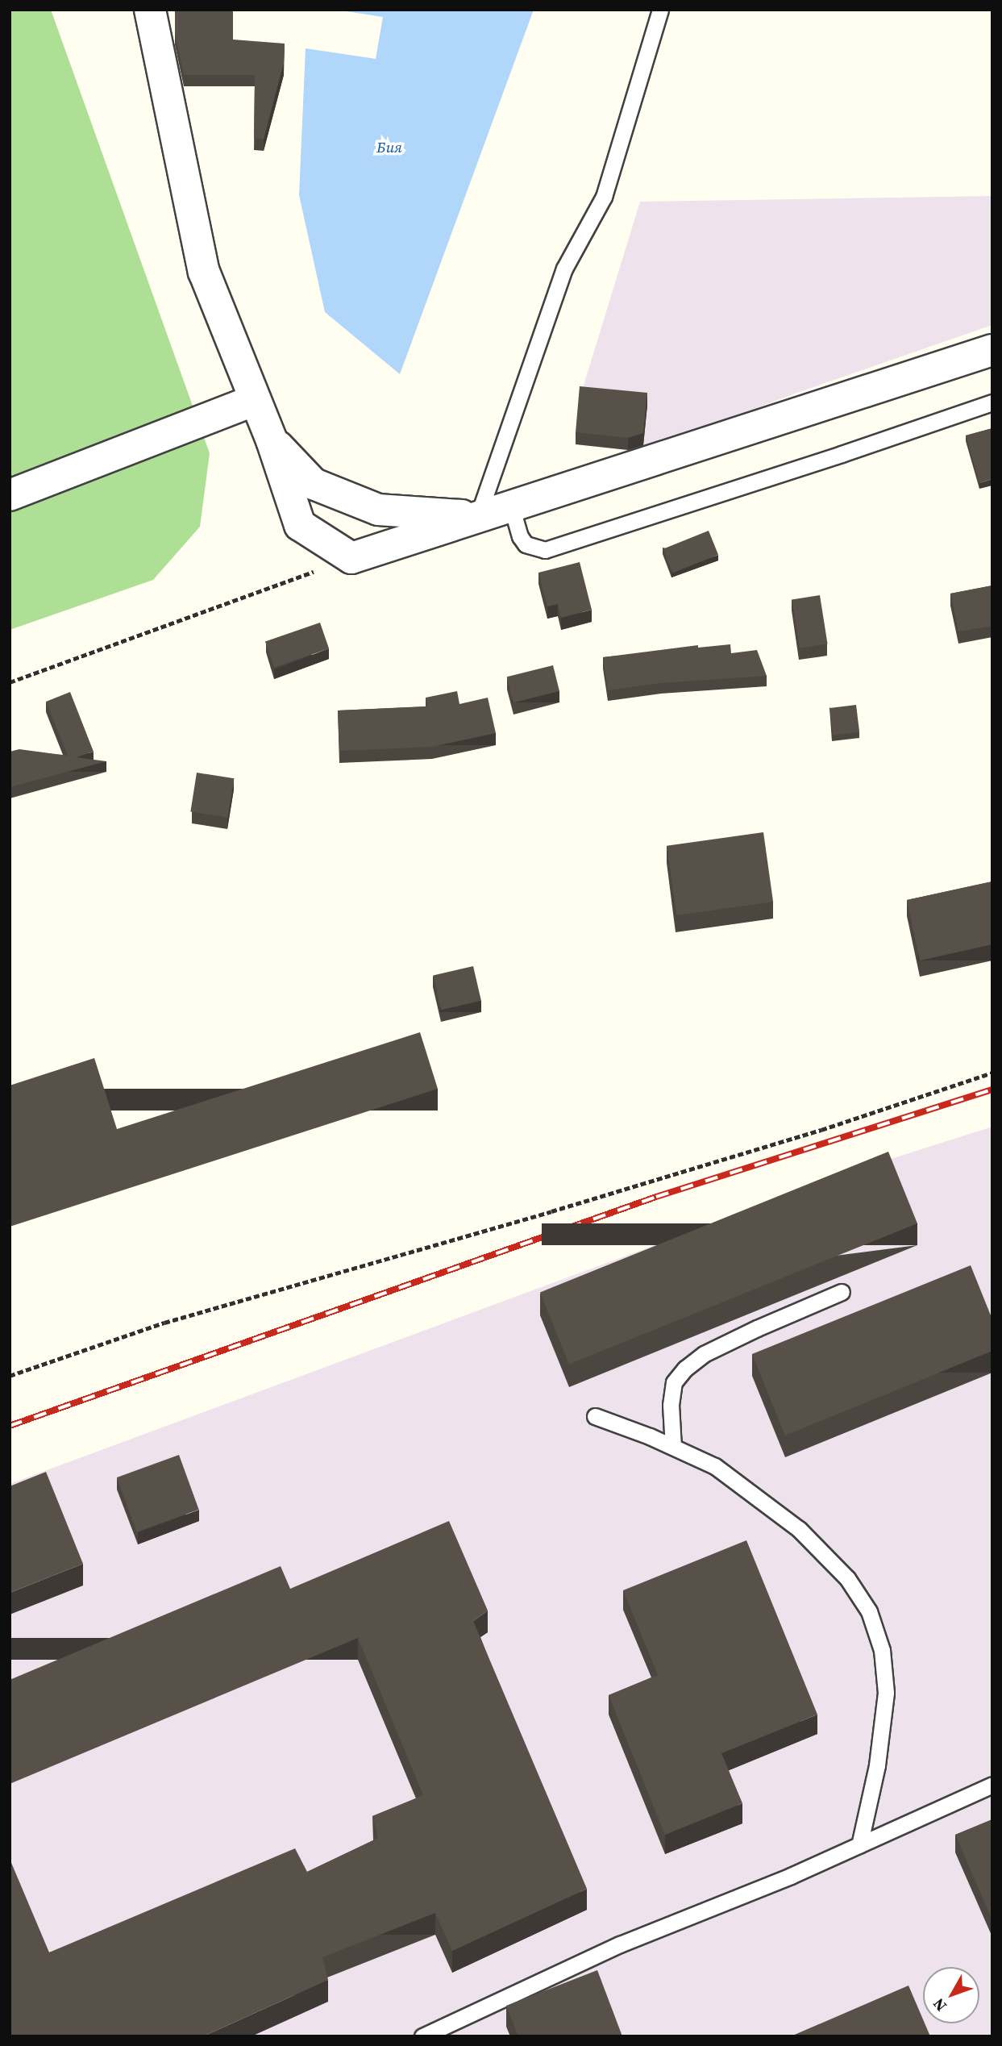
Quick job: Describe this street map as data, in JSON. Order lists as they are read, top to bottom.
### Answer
{
  "water": ["Бия"],
  "north": "bottom left"
}
